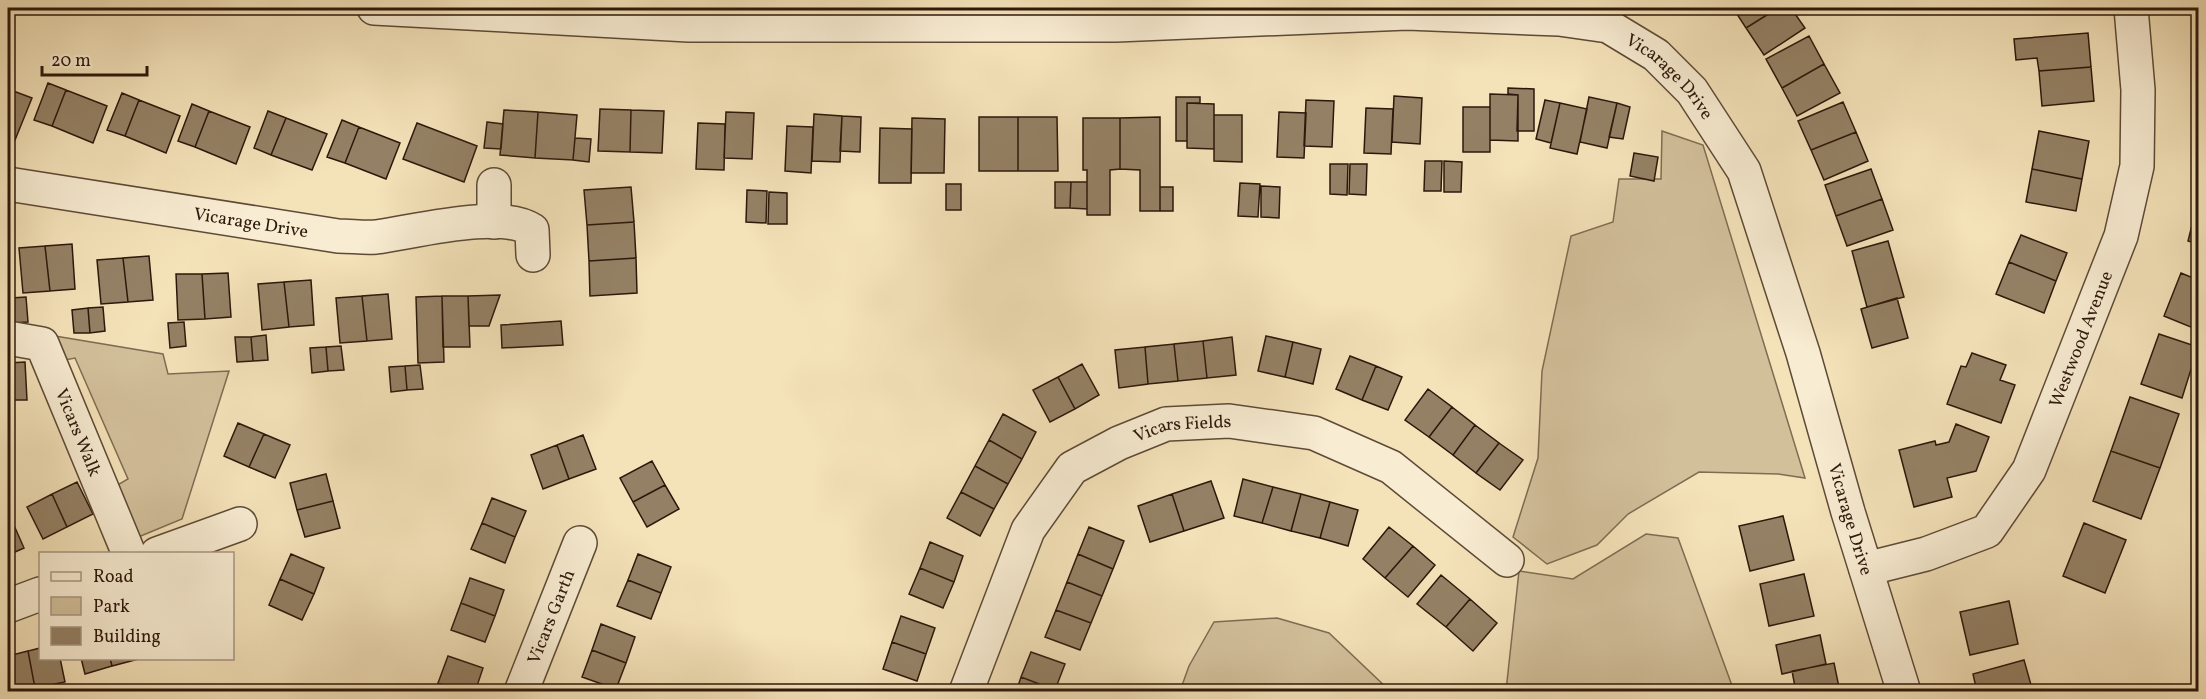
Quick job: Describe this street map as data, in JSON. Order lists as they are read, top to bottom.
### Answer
{
  "streets": {
    "street": [
      "Vicarage Drive",
      "Westwood Avenue",
      "Vicars Fields",
      "Vicars Walk",
      "Vicars Garth"
    ]
  },
  "crossings": [
    ["Vicarage Drive", "Westwood Avenue"]
  ],
  "legend": ["Road", "Park", "Building"],
  "scale_bar": "20 m"
}
